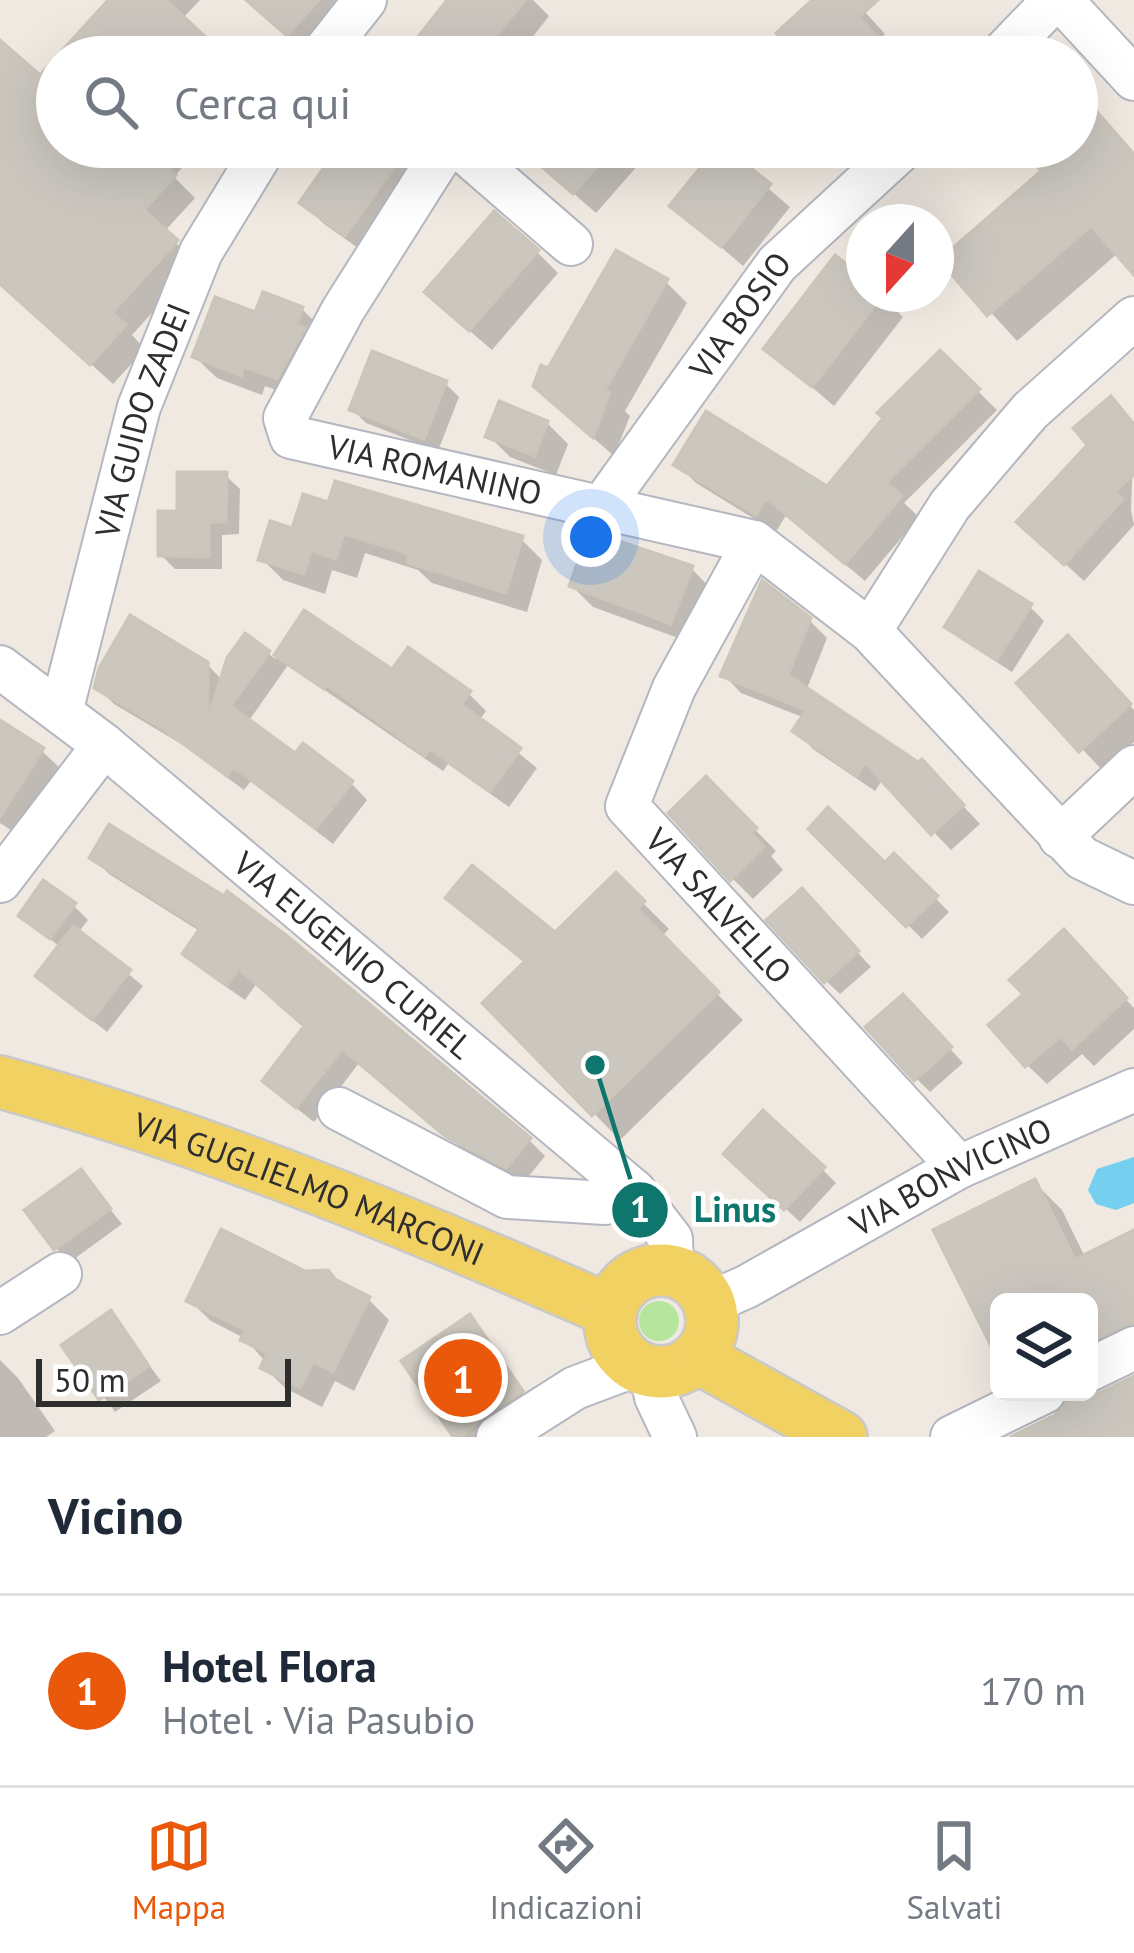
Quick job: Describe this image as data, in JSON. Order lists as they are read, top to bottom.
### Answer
{
  "streets": {
    "main road": ["VIA GUGLIELMO MARCONI"],
    "street": [
      "VIA BOSIO",
      "VIA GUIDO ZADEI",
      "VIA ROMANINO",
      "VIA SALVELLO",
      "VIA EUGENIO CURIEL",
      "VIA BONVICINO"
    ]
  },
  "crossings": [
    ["VIA BOSIO", "VIA ROMANINO"],
    ["VIA GUIDO ZADEI", "VIA EUGENIO CURIEL"],
    ["VIA ROMANINO", "VIA SALVELLO"],
    ["VIA SALVELLO", "VIA BONVICINO"],
    ["VIA EUGENIO CURIEL", "VIA BONVICINO"],
    ["VIA EUGENIO CURIEL", "VIA GUGLIELMO MARCONI"],
    ["VIA BONVICINO", "VIA GUGLIELMO MARCONI"]
  ],
  "places": ["Linus"],
  "scale_bar": "50 m",
  "north": "bottom",
  "page": {
    "search": "Cerca qui",
    "pins": "1",
    "scale": "50 m",
    "heading": "Vicino",
    "list": [
      {
        "mark": "1",
        "name": "Hotel Flora",
        "note": "Hotel · Via Pasubio",
        "value": "170 m"
      }
    ],
    "nav": ["Mappa", "Indicazioni", "Salvati"]
  }
}
